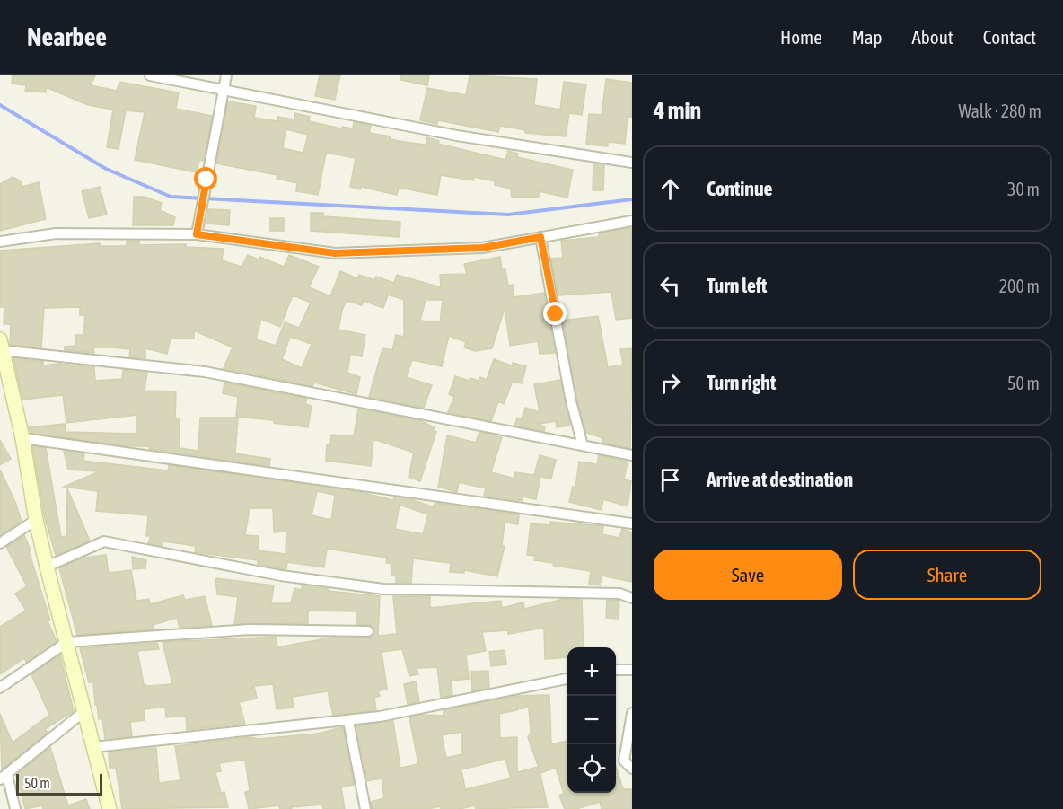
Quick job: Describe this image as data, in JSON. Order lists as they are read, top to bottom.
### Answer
{
  "scale_bar": "50 m",
  "page": {
    "header": "Nearbee",
    "nav": [
      "Home",
      "Map",
      "About",
      "Contact"
    ],
    "heading": ["4 min", "Walk · 280 m"],
    "list": [
      ["Continue", "30 m"],
      ["Turn left", "200 m"],
      ["Turn right", "50 m"],
      "Arrive at destination"
    ],
    "buttons": ["Save", "Share"],
    "map_buttons": ["+", "−"],
    "scale": "50 m"
  }
}
